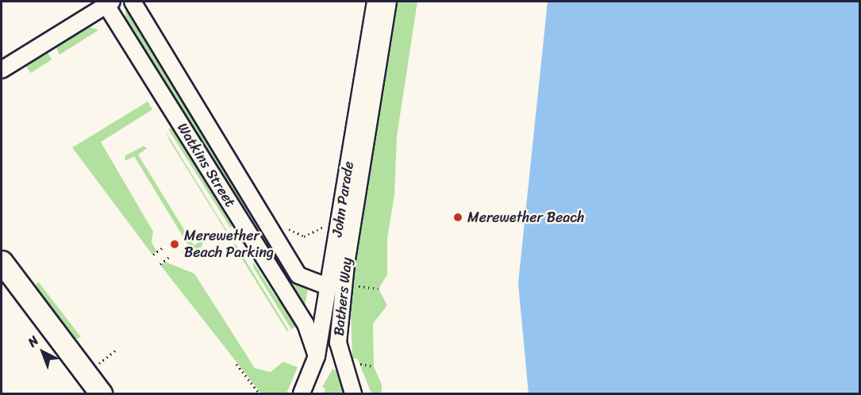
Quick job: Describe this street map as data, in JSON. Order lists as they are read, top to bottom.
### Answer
{
  "streets": {
    "street": ["Watkins Street", "John Parade", "Bathers Way"]
  },
  "crossings": [
    ["Watkins Street", "John Parade"]
  ],
  "places": ["Merewether Beach", "Merewether Beach Parking"],
  "north": "top left"
}
